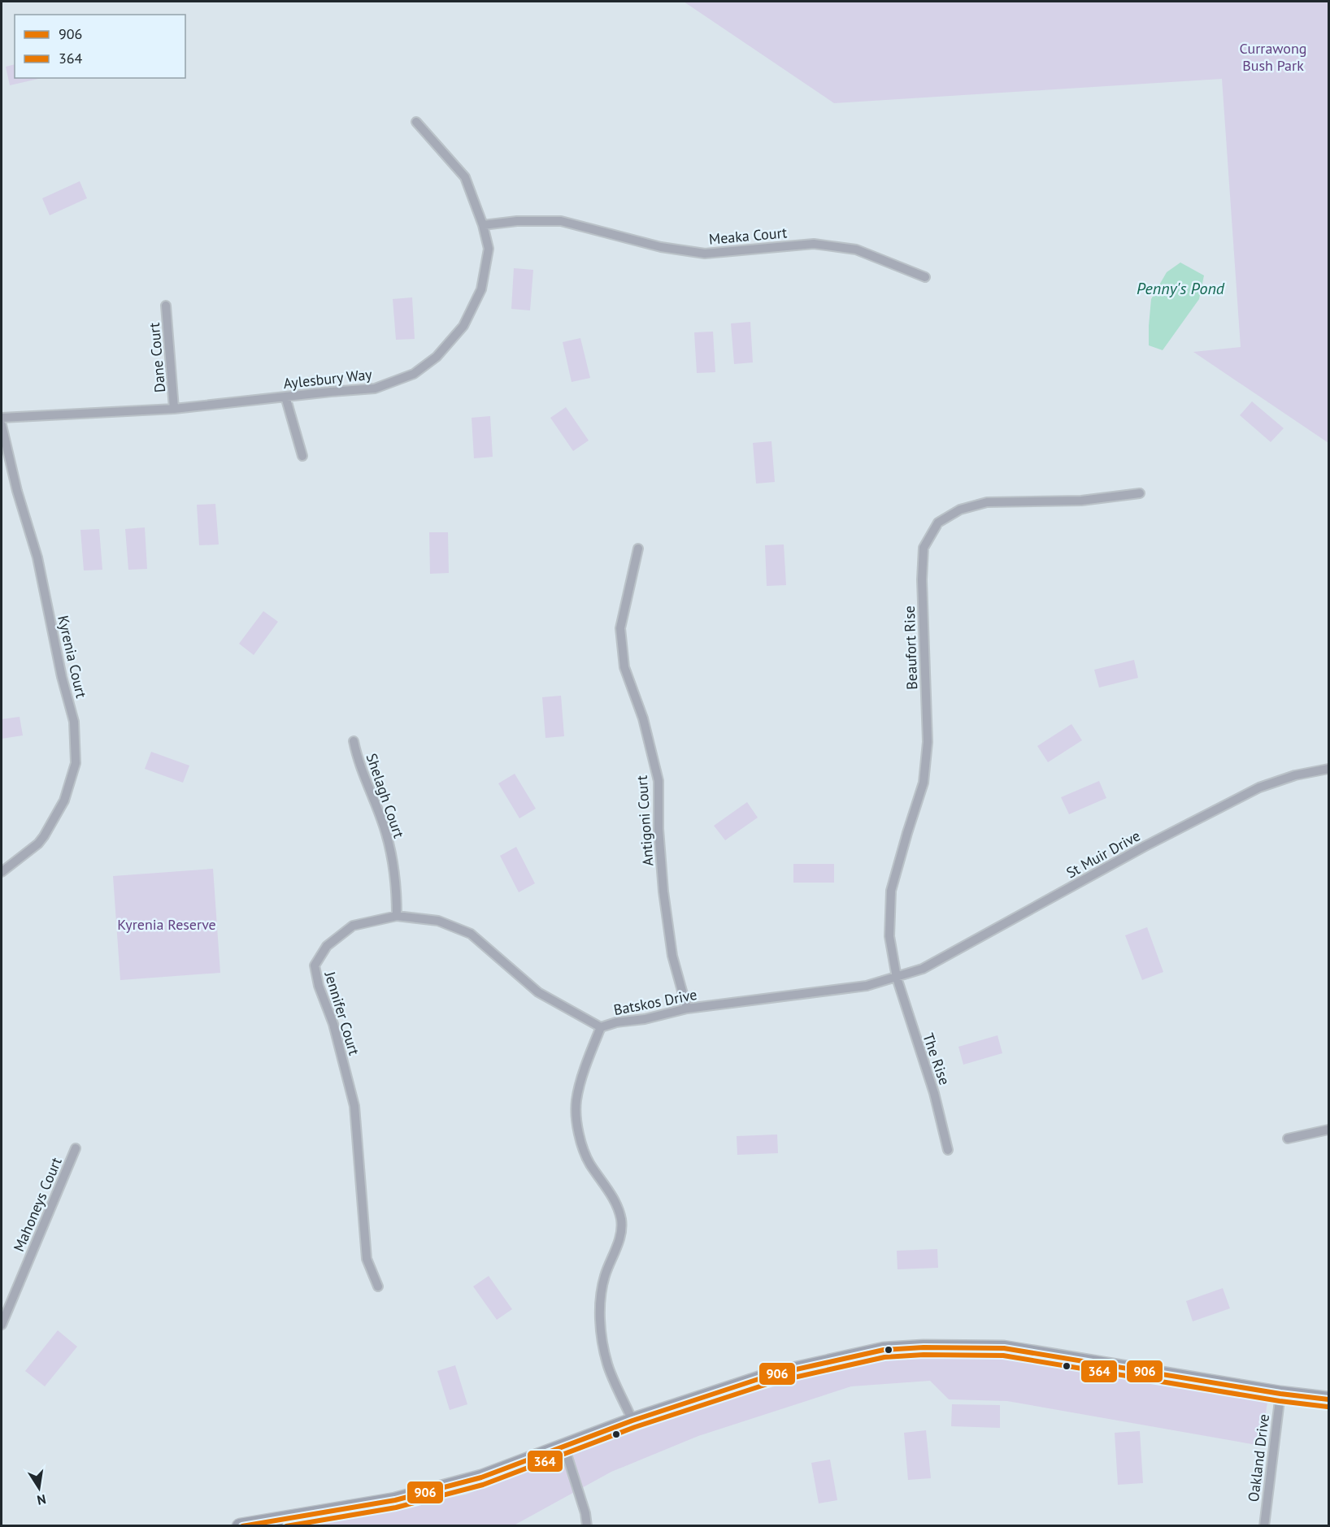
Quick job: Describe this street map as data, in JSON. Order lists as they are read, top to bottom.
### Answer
{
  "streets": {
    "street": [
      "Meaka Court",
      "Dane Court",
      "Aylesbury Way",
      "Beaufort Rise",
      "Kyrenia Court",
      "Shelagh Court",
      "Antigoni Court",
      "St Muir Drive",
      "Batskos Drive",
      "Jennifer Court",
      "The Rise",
      "Mahoneys Court",
      "Oakland Drive"
    ]
  },
  "crossings": [
    ["Meaka Court", "Aylesbury Way"],
    ["Dane Court", "Aylesbury Way"],
    ["Beaufort Rise", "St Muir Drive"],
    ["Beaufort Rise", "Batskos Drive"],
    ["Beaufort Rise", "The Rise"],
    ["Shelagh Court", "Jennifer Court"],
    ["Antigoni Court", "Batskos Drive"],
    ["St Muir Drive", "Batskos Drive"],
    ["St Muir Drive", "The Rise"],
    ["Batskos Drive", "Jennifer Court"],
    ["Batskos Drive", "The Rise"]
  ],
  "water": ["Penny's Pond"],
  "parks": ["Currawong Bush Park", "Kyrenia Reserve"],
  "lines": ["transit line 906", "transit line 364"],
  "legend": ["906", "364"],
  "north": "bottom"
}
